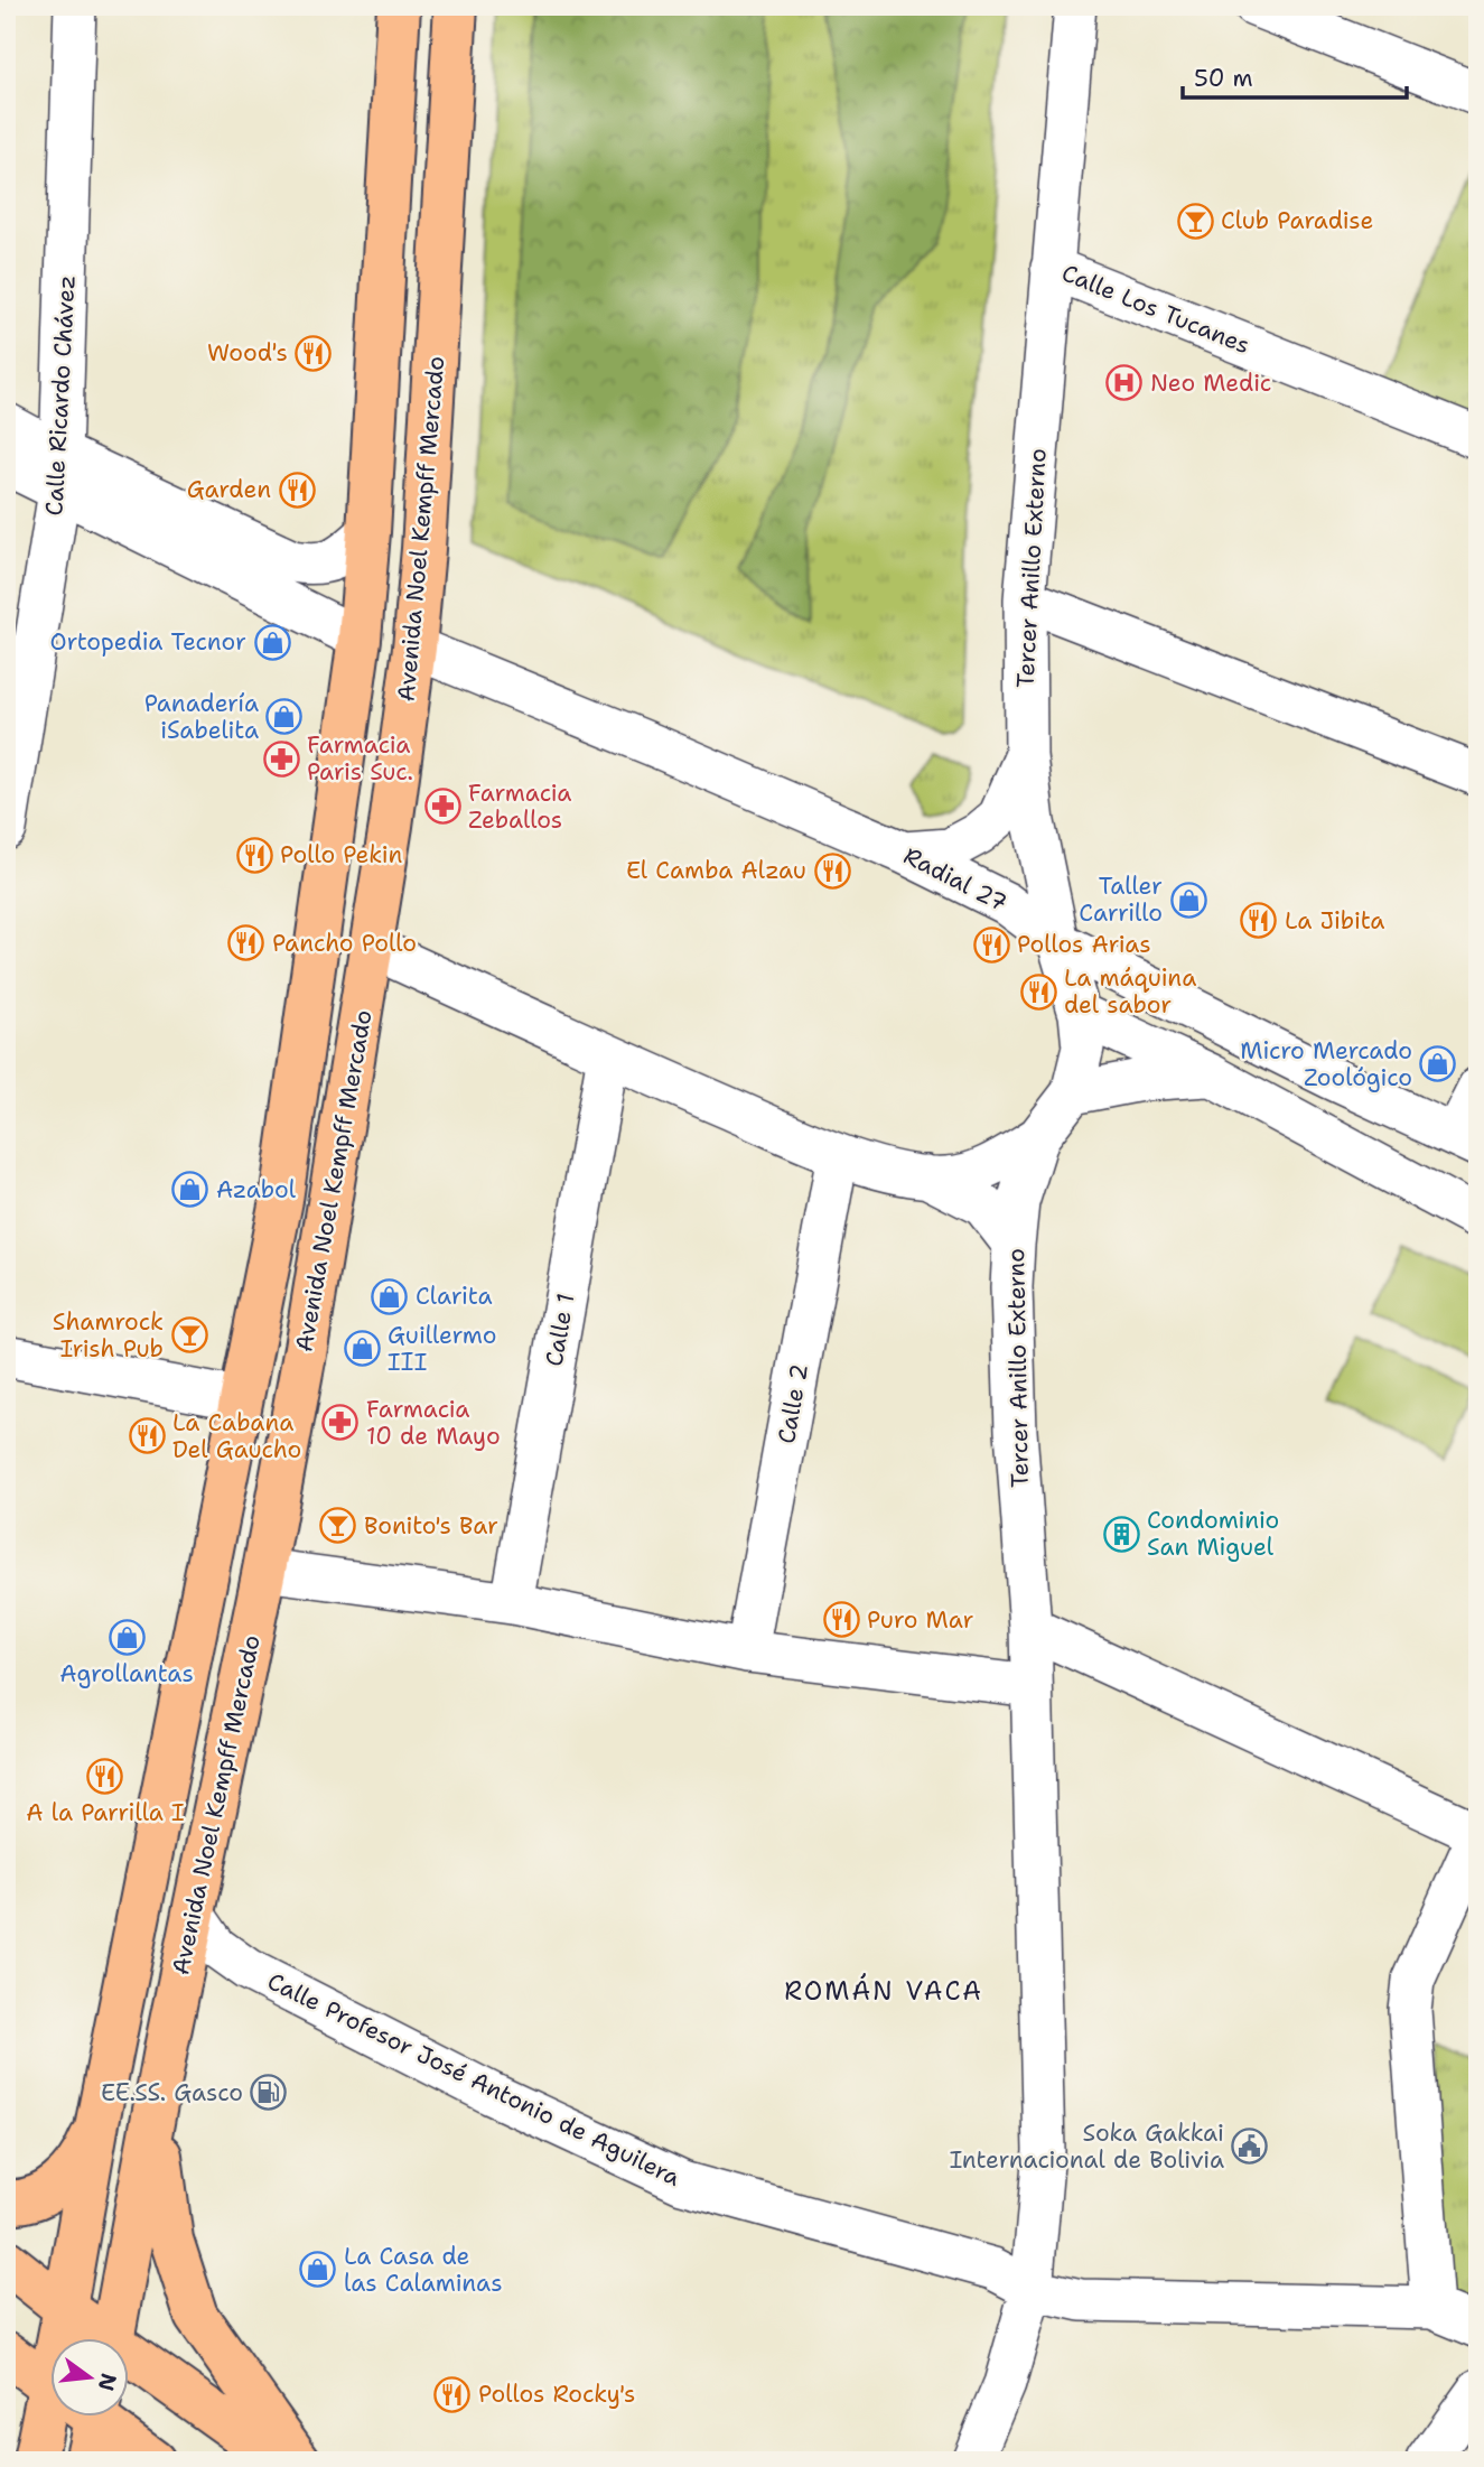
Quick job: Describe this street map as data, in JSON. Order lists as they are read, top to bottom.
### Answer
{
  "streets": {
    "main road": ["Avenida Noel Kempff Mercado"],
    "street": [
      "Calle Los Tucanes",
      "Calle Ricardo Chávez",
      "Tercer Anillo Externo",
      "Radial 27",
      "Calle 1",
      "Calle 2",
      "Calle Profesor José Antonio de Aguilera"
    ]
  },
  "crossings": [
    ["Calle Los Tucanes", "Tercer Anillo Externo"],
    ["Avenida Noel Kempff Mercado", "Radial 27"],
    ["Avenida Noel Kempff Mercado", "Calle Profesor José Antonio de Aguilera"],
    ["Tercer Anillo Externo", "Radial 27"],
    ["Tercer Anillo Externo", "Calle Profesor José Antonio de Aguilera"]
  ],
  "districts": ["ROMÁN VACA"],
  "places": {
    "bar": ["Club Paradise", "Shamrock Irish Pub", "Bonito's Bar"],
    "restaurant": [
      "Wood's",
      "Garden",
      "Pollo Pekin",
      "El Camba Alzau",
      "La Jibita",
      "Pancho Pollo",
      "Pollos Arias",
      "La máquina del sabor",
      "La Cabana Del Gaucho",
      "Puro Mar",
      "A la Parrilla I",
      "Pollos Rocky's"
    ],
    "hospital": ["Neo Medic"],
    "shop": [
      "Ortopedia Tecnor",
      "Panadería iSabelita",
      "Taller Carrillo",
      "Micro Mercado Zoológico",
      "Azabol",
      "Clarita",
      "Guillermo III",
      "Agrollantas",
      "La Casa de las Calaminas"
    ],
    "pharmacy": ["Farmacia Paris Suc.", "Farmacia Zeballos", "Farmacia 10 de Mayo"],
    "building": ["Condominio San Miguel"],
    "fuel station": ["EE.SS. Gasco"],
    "public building": ["Soka Gakkai Internacional de Bolivia"]
  },
  "scale_bar": "50 m",
  "north": "right"
}
